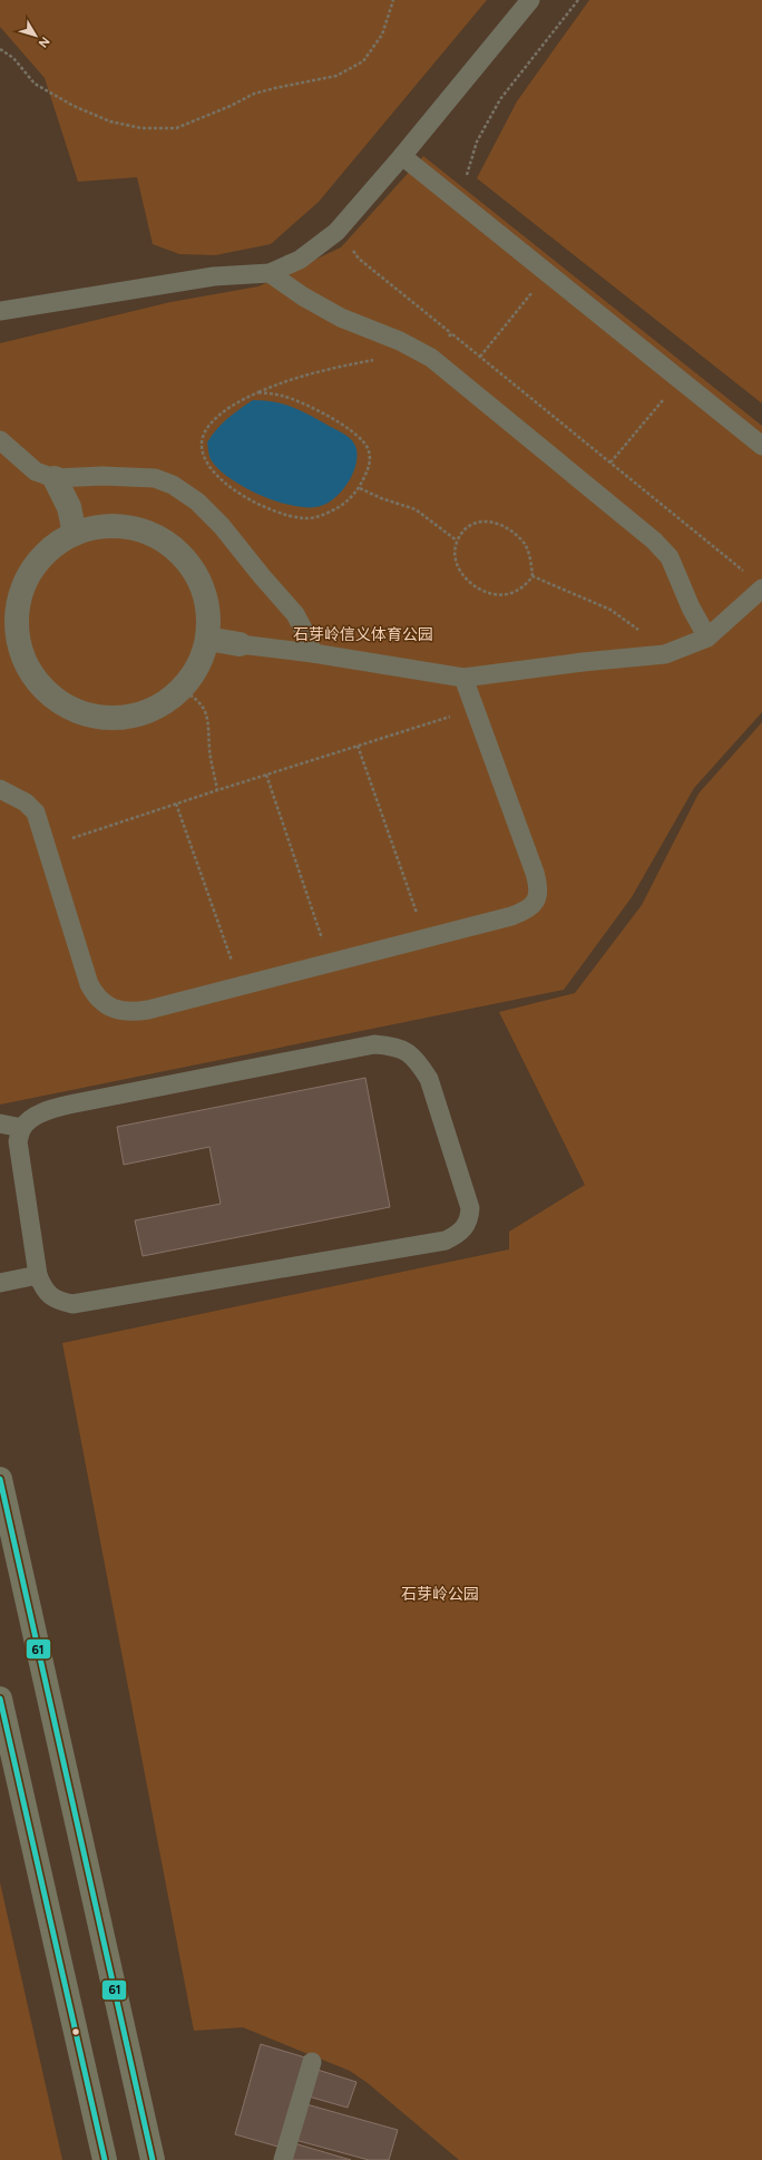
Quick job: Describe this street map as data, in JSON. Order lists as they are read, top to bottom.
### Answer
{
  "parks": ["石芽岭信义体育公园", "石芽岭公园"],
  "lines": ["transit line 61"],
  "north": "bottom right"
}
